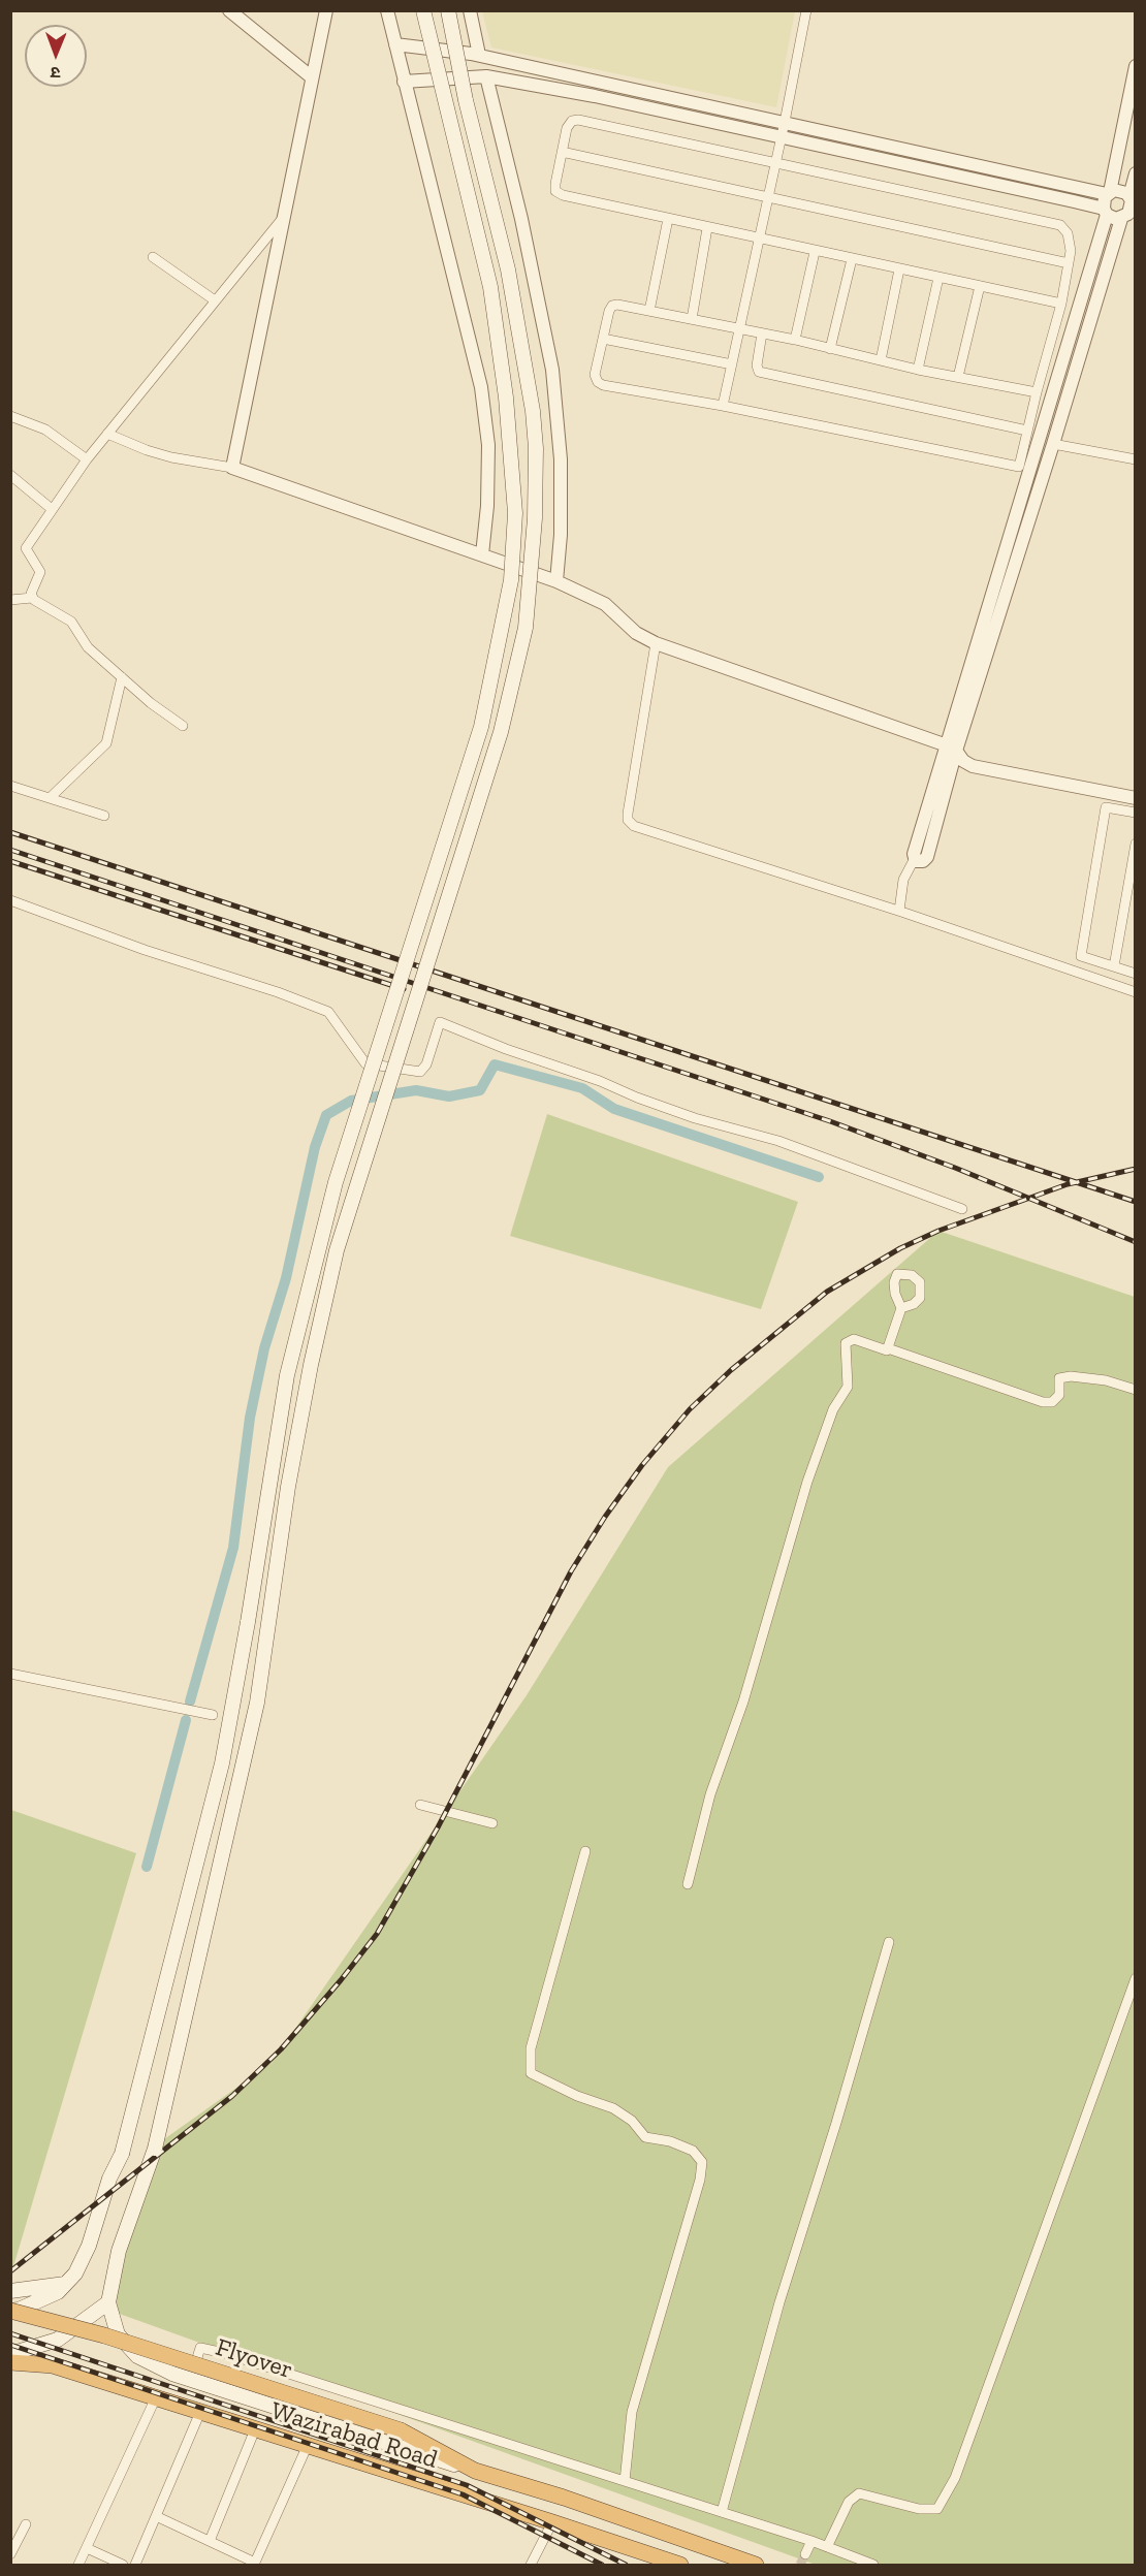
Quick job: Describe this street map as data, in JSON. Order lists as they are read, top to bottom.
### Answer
{
  "streets": {
    "highway": ["Flyover", "Wazirabad Road"]
  },
  "north": "bottom"
}
